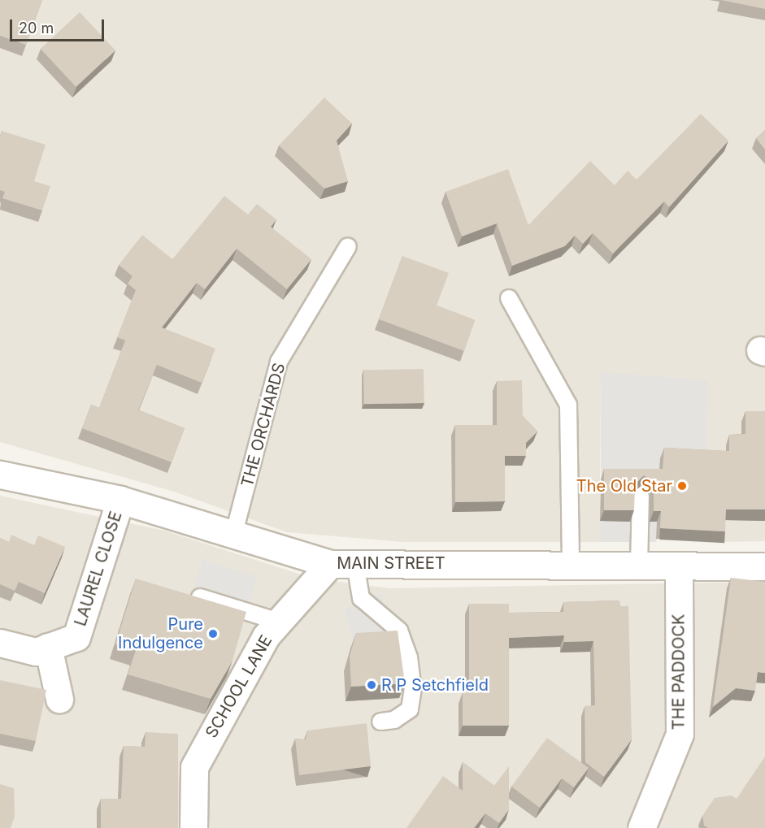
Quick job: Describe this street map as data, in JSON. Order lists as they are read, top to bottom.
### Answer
{
  "streets": {
    "street": [
      "MAIN STREET",
      "LAUREL CLOSE",
      "THE PADDOCK",
      "SCHOOL LANE"
    ],
    "lane": ["THE ORCHARDS"]
  },
  "crossings": [
    ["THE ORCHARDS", "MAIN STREET"],
    ["MAIN STREET", "LAUREL CLOSE"],
    ["MAIN STREET", "THE PADDOCK"],
    ["MAIN STREET", "SCHOOL LANE"]
  ],
  "places": ["The Old Star", "Pure Indulgence", "R P Setchfield"],
  "scale_bar": "20 m"
}
